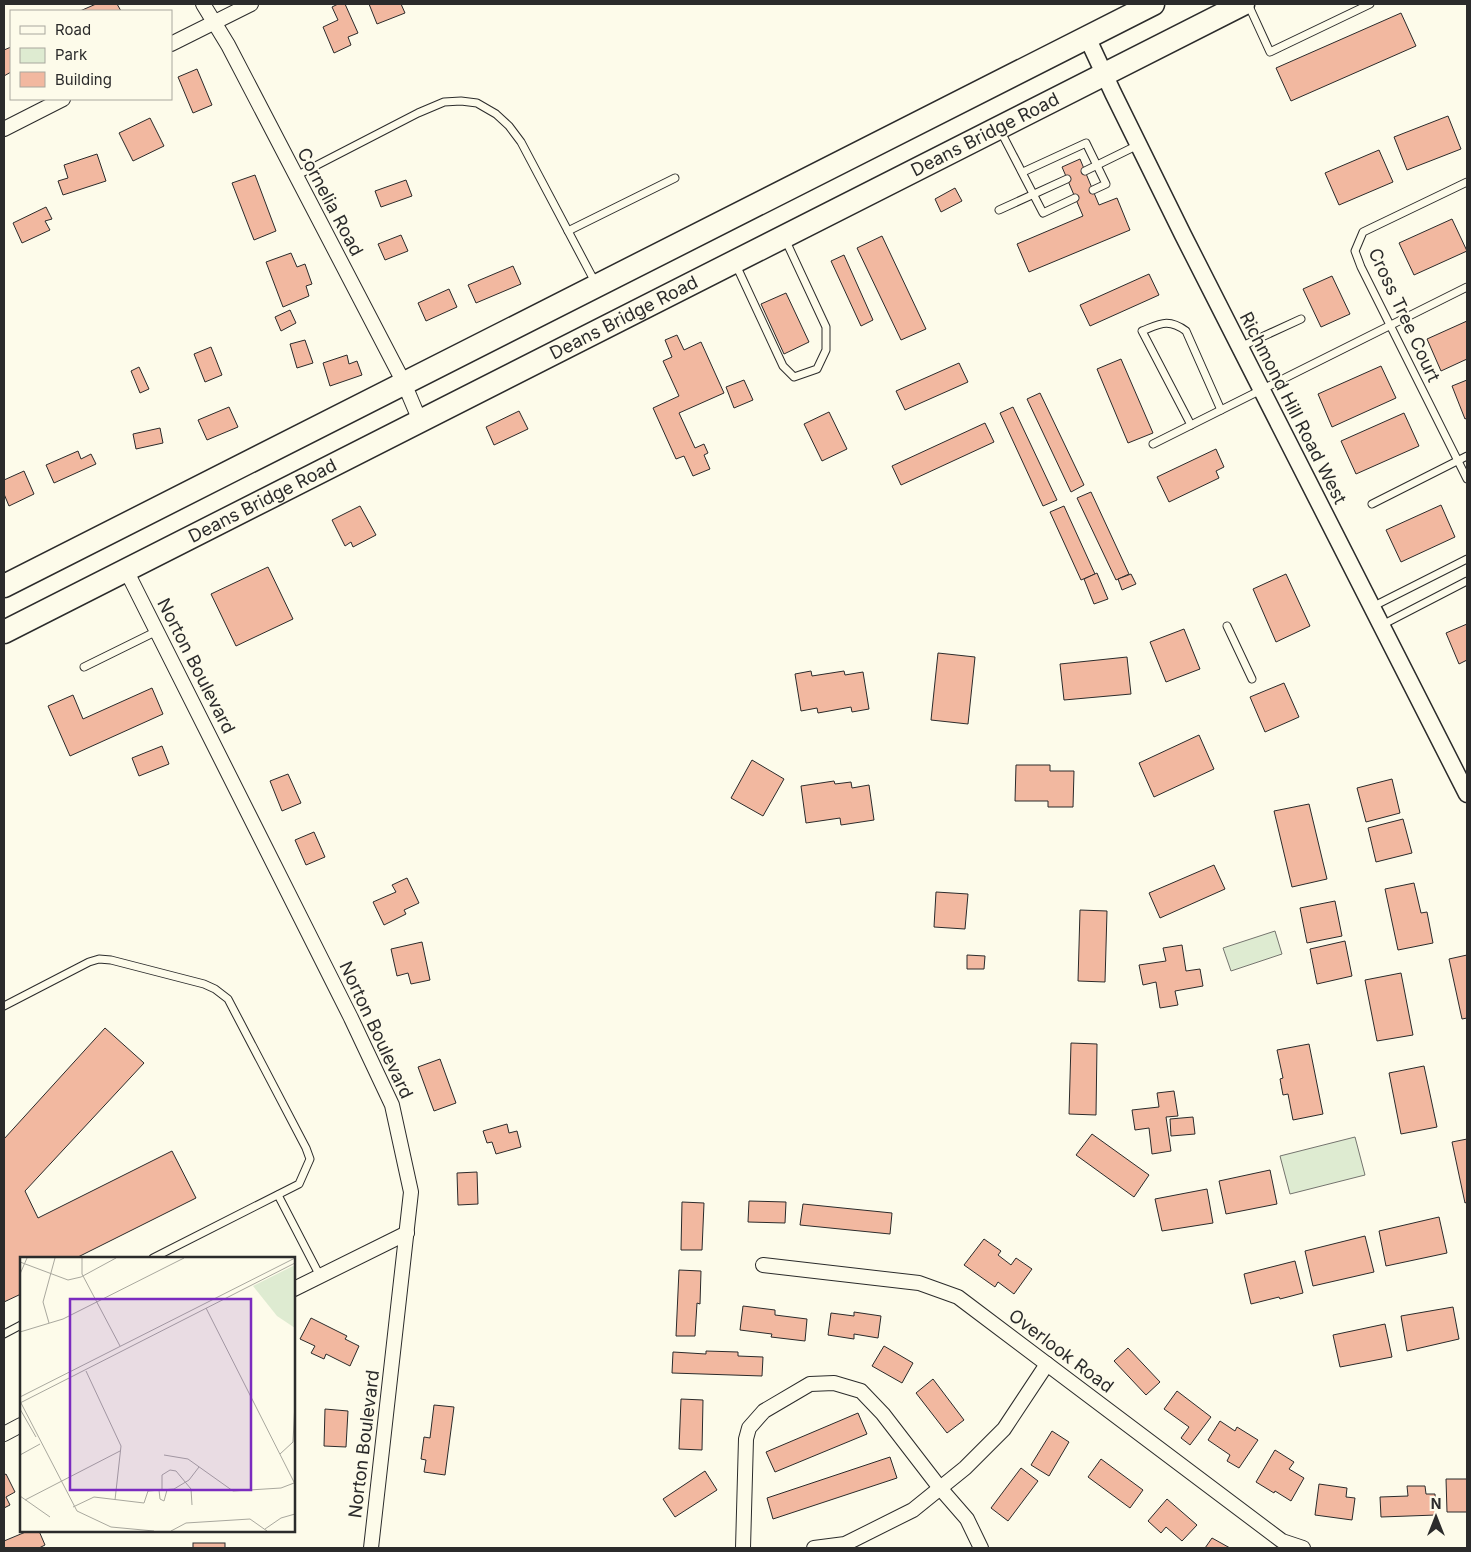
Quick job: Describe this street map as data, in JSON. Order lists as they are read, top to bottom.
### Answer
{
  "streets": {
    "highway": ["Deans Bridge Road"],
    "street": [
      "Cornelia Road",
      "Richmond Hill Road West",
      "Norton Boulevard",
      "Overlook Road"
    ],
    "lane": ["Cross Tree Court"]
  },
  "crossings": [
    ["Deans Bridge Road", "Cornelia Road"],
    ["Deans Bridge Road", "Richmond Hill Road West"],
    ["Deans Bridge Road", "Norton Boulevard"]
  ],
  "legend": ["Road", "Park", "Building"],
  "north": "top"
}
